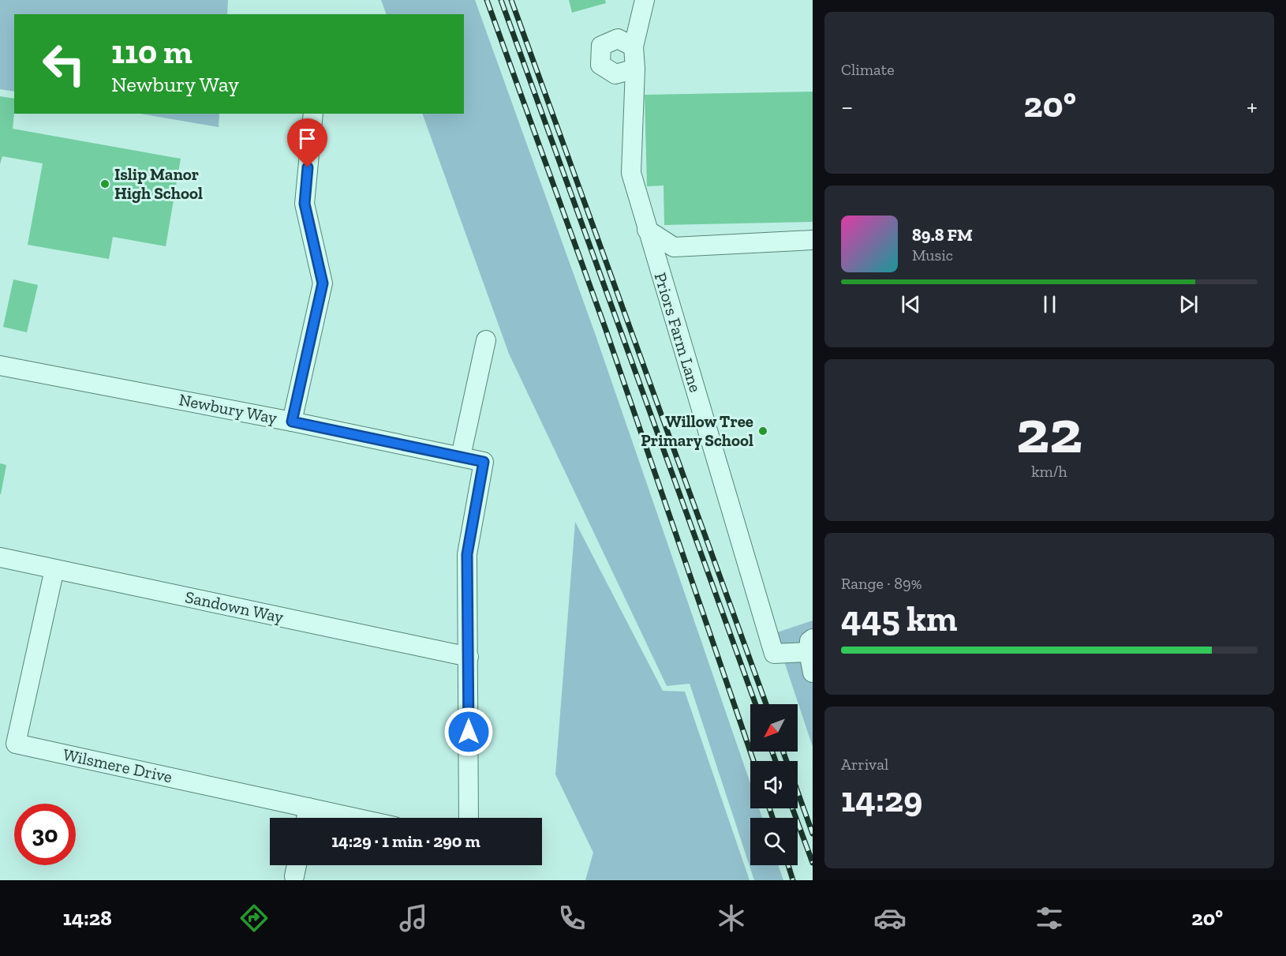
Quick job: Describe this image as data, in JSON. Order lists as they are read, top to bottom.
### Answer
{
  "streets": {
    "street": [
      "Priors Farm Lane",
      "Newbury Way",
      "Sandown Way",
      "Wilsmere Drive"
    ]
  },
  "crossings": [
    ["Newbury Way", "Sandown Way"],
    ["Sandown Way", "Wilsmere Drive"]
  ],
  "places": ["Islip Manor High School", "Willow Tree Primary School"],
  "north": "bottom left",
  "page": {
    "tile": [
      "Climate",
      ["22", "km/h"],
      ["Range · 89%", "445 km"],
      ["Arrival", "14:29"]
    ],
    "turn": ["110 m", "Newbury Way"],
    "heat": ["−", "20°", "+"],
    "song": ["89.8 FM", "Music"],
    "limit": "30",
    "trip": "14:29 · 1 min · 290 m",
    "tabs": ["14:28", "20°"]
  }
}
